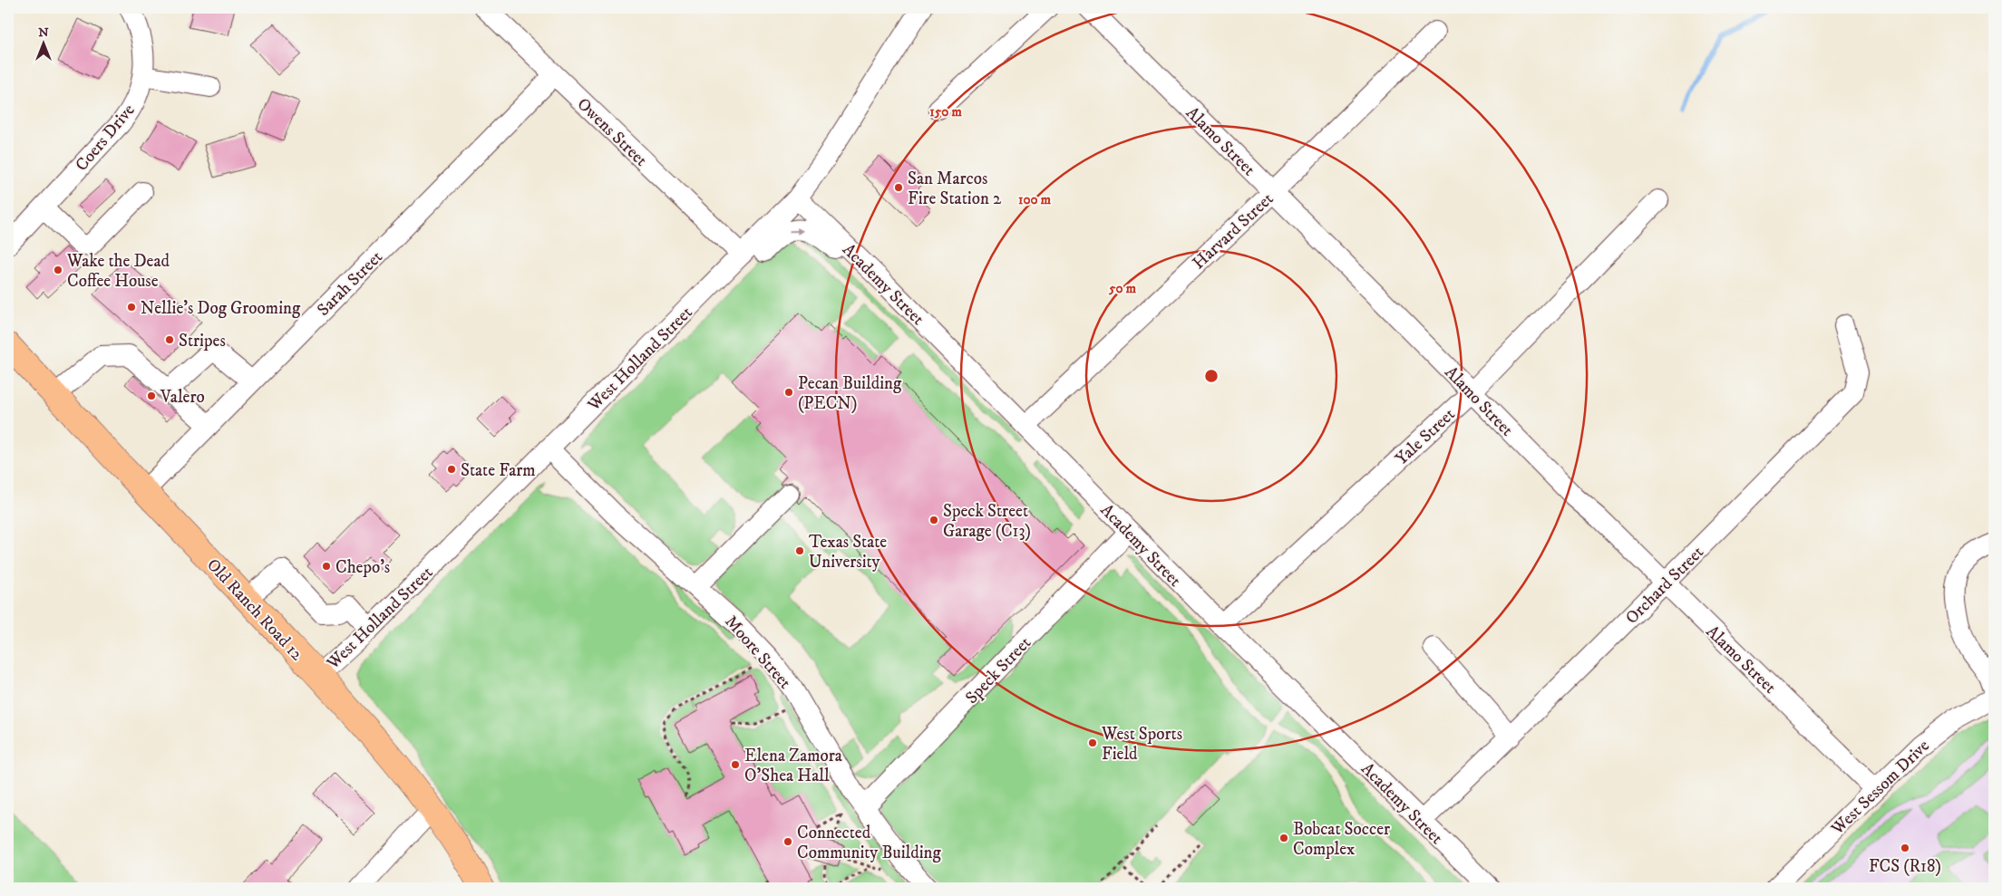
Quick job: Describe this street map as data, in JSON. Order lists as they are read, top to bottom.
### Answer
{
  "streets": {
    "main road": ["Old Ranch Road 12"],
    "street": [
      "Owens Street",
      "Coers Drive",
      "Alamo Street",
      "Harvard Street",
      "Sarah Street",
      "Academy Street",
      "West Holland Street",
      "Yale Street",
      "Orchard Street",
      "Moore Street",
      "Speck Street",
      "West Sessom Drive"
    ]
  },
  "crossings": [
    ["Owens Street", "Sarah Street"],
    ["Owens Street", "West Holland Street"],
    ["Alamo Street", "Harvard Street"],
    ["Alamo Street", "Yale Street"],
    ["Alamo Street", "Orchard Street"],
    ["Alamo Street", "West Sessom Drive"],
    ["Harvard Street", "Academy Street"],
    ["Sarah Street", "Old Ranch Road 12"],
    ["Academy Street", "West Holland Street"],
    ["Academy Street", "Yale Street"],
    ["Academy Street", "Orchard Street"],
    ["Academy Street", "Speck Street"],
    ["West Holland Street", "Old Ranch Road 12"],
    ["West Holland Street", "Moore Street"],
    ["Moore Street", "Speck Street"]
  ],
  "places": [
    "San Marcos Fire Station 2",
    "Wake the Dead Coffee House",
    "Nellie’s Dog Grooming",
    "Stripes",
    "Pecan Building (PECN)",
    "Valero",
    "State Farm",
    "Speck Street Garage (C13)",
    "Texas State University",
    "Chepo's",
    "West Sports Field",
    "Elena Zamora O'Shea Hall",
    "Bobcat Soccer Complex",
    "Connected Community Building",
    "FCS (R18)"
  ],
  "north": "top",
  "rings": ["150 m", "100 m", "50 m"]
}
